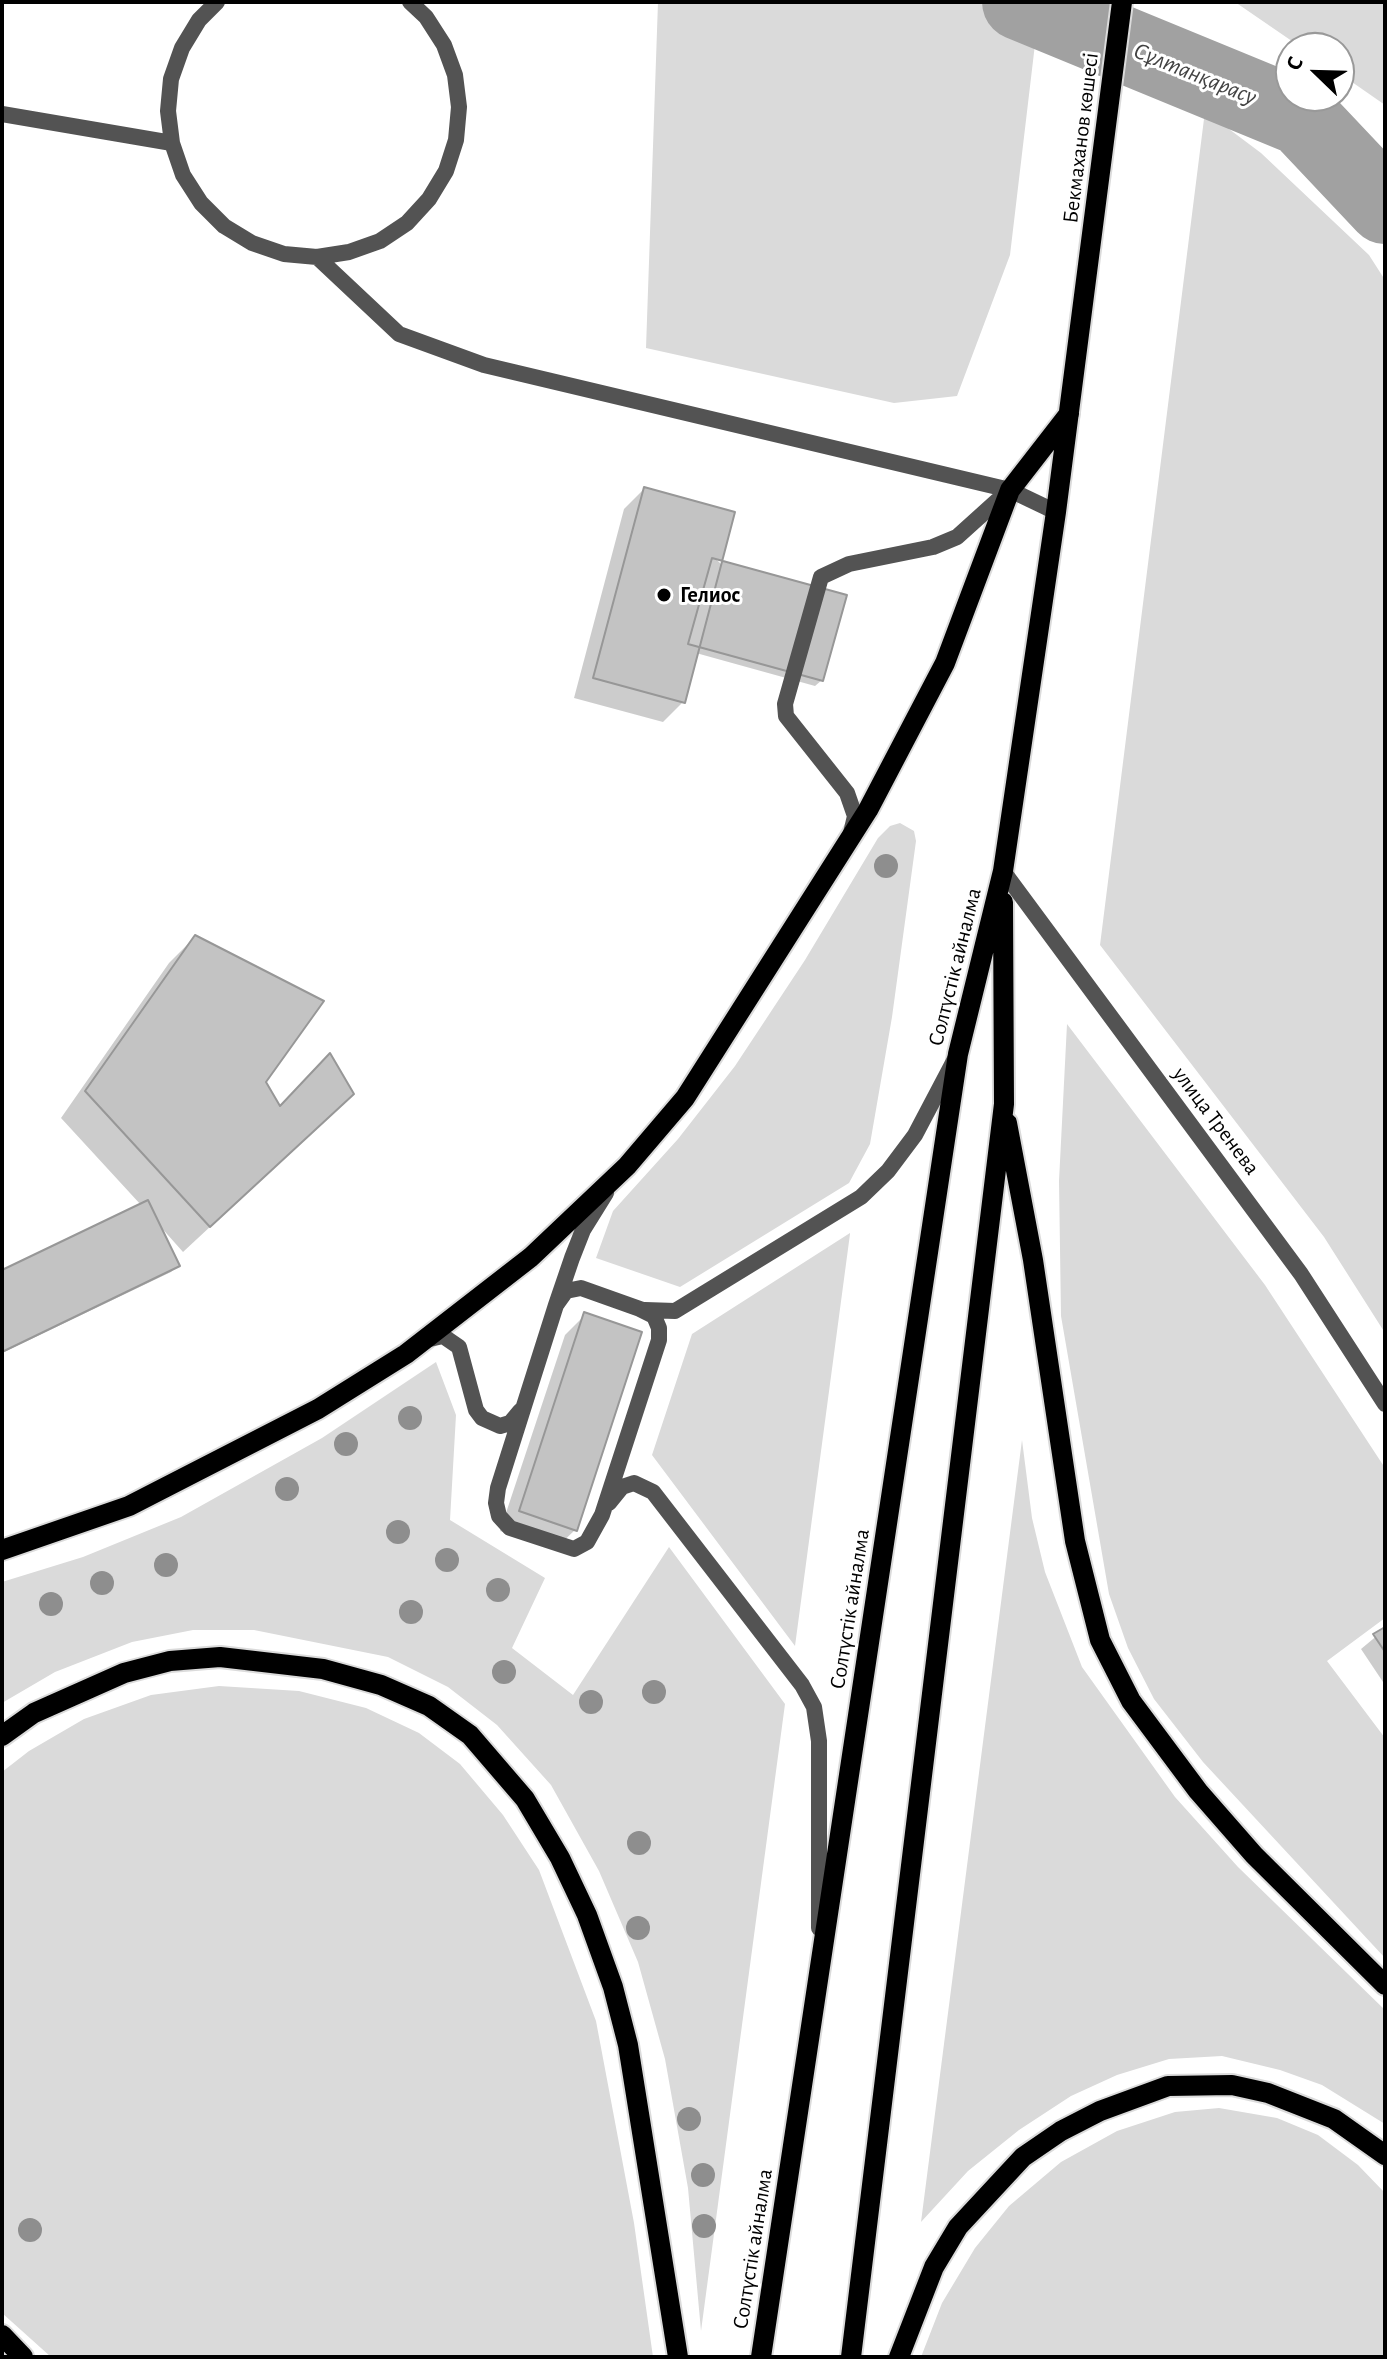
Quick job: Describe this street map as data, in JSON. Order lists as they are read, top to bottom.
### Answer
{
  "streets": {
    "main road": ["Бекмаханов көшесі", "Солтүстік айналма"],
    "street": ["улица Тренева"]
  },
  "crossings": [
    ["Бекмаханов көшесі", "Солтүстік айналма"],
    ["Солтүстік айналма", "улица Тренева"]
  ],
  "water": ["Сұлтанқарасу"],
  "places": ["Гелиос"],
  "north": "top left"
}
